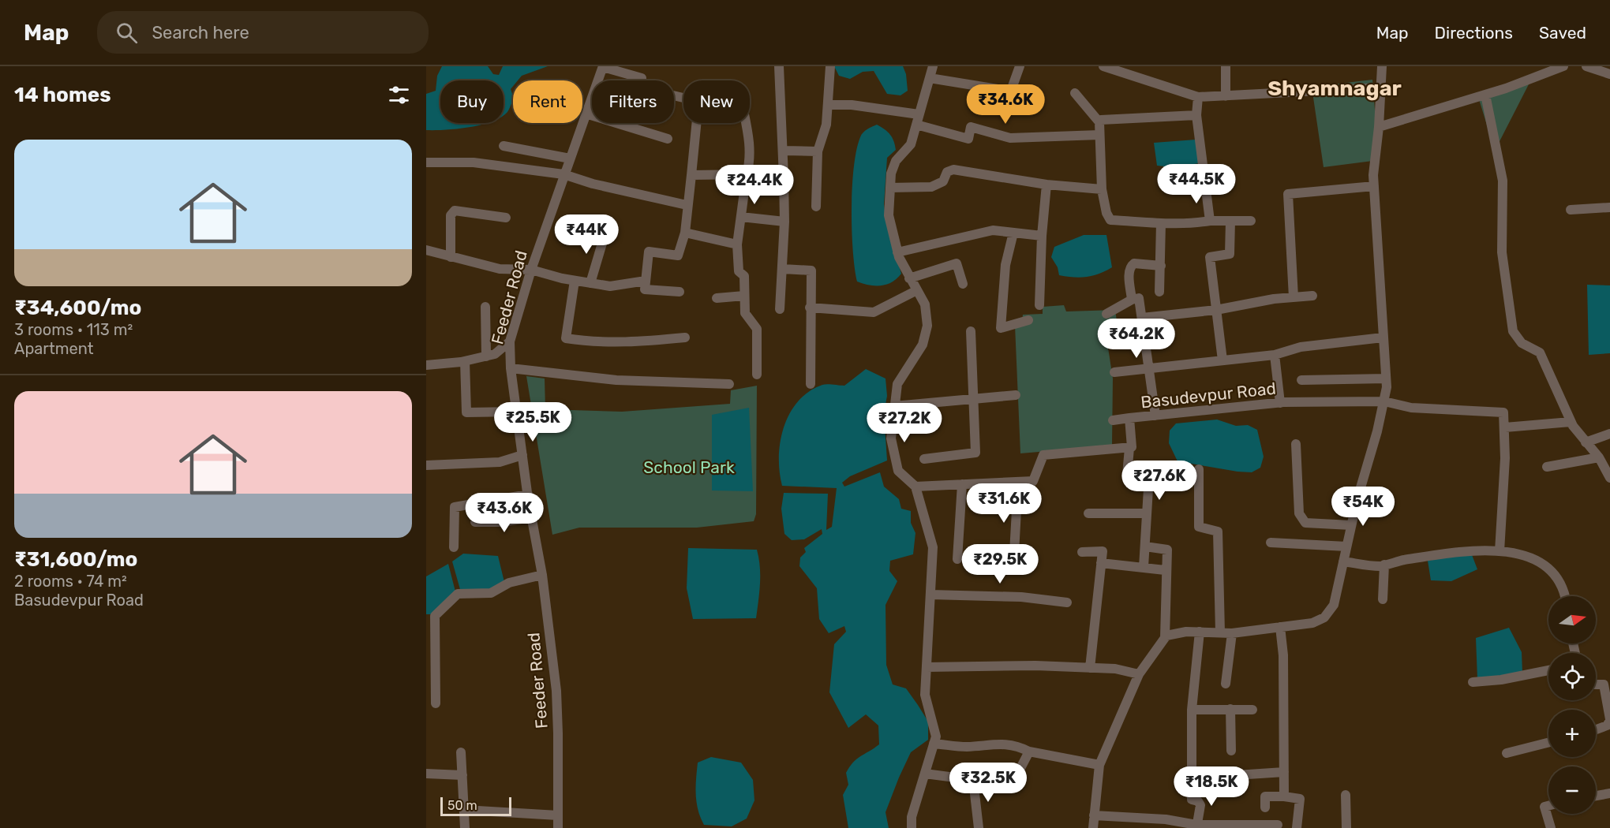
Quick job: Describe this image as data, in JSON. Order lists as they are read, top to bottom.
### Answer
{
  "streets": {
    "street": ["Feeder Road", "Basudevpur Road"]
  },
  "districts": ["Shyamnagar"],
  "parks": ["School Park"],
  "scale_bar": "50 m",
  "north": "right",
  "page": {
    "header": "Map",
    "search": "Search here",
    "nav": ["Map", "Directions", "Saved"],
    "heading": "14 homes",
    "chip": [
      "Buy",
      "Rent",
      "Filters",
      "New"
    ],
    "price": [
      "₹34.6K",
      "₹44.5K",
      "₹24.4K",
      "₹44K",
      "₹64.2K",
      "₹25.5K",
      "₹27.2K",
      "₹27.6K",
      "₹31.6K",
      "₹54K",
      "₹43.6K",
      "₹29.5K",
      "₹32.5K",
      "₹18.5K"
    ],
    "list": [
      {
        "name": "₹34,600/mo",
        "note": "3 rooms · 113 m² · Apartment"
      },
      {
        "name": "₹31,600/mo",
        "note": "2 rooms · 74 m² · Basudevpur Road"
      }
    ],
    "map_buttons": ["+", "−"],
    "scale": "50 m"
  }
}
